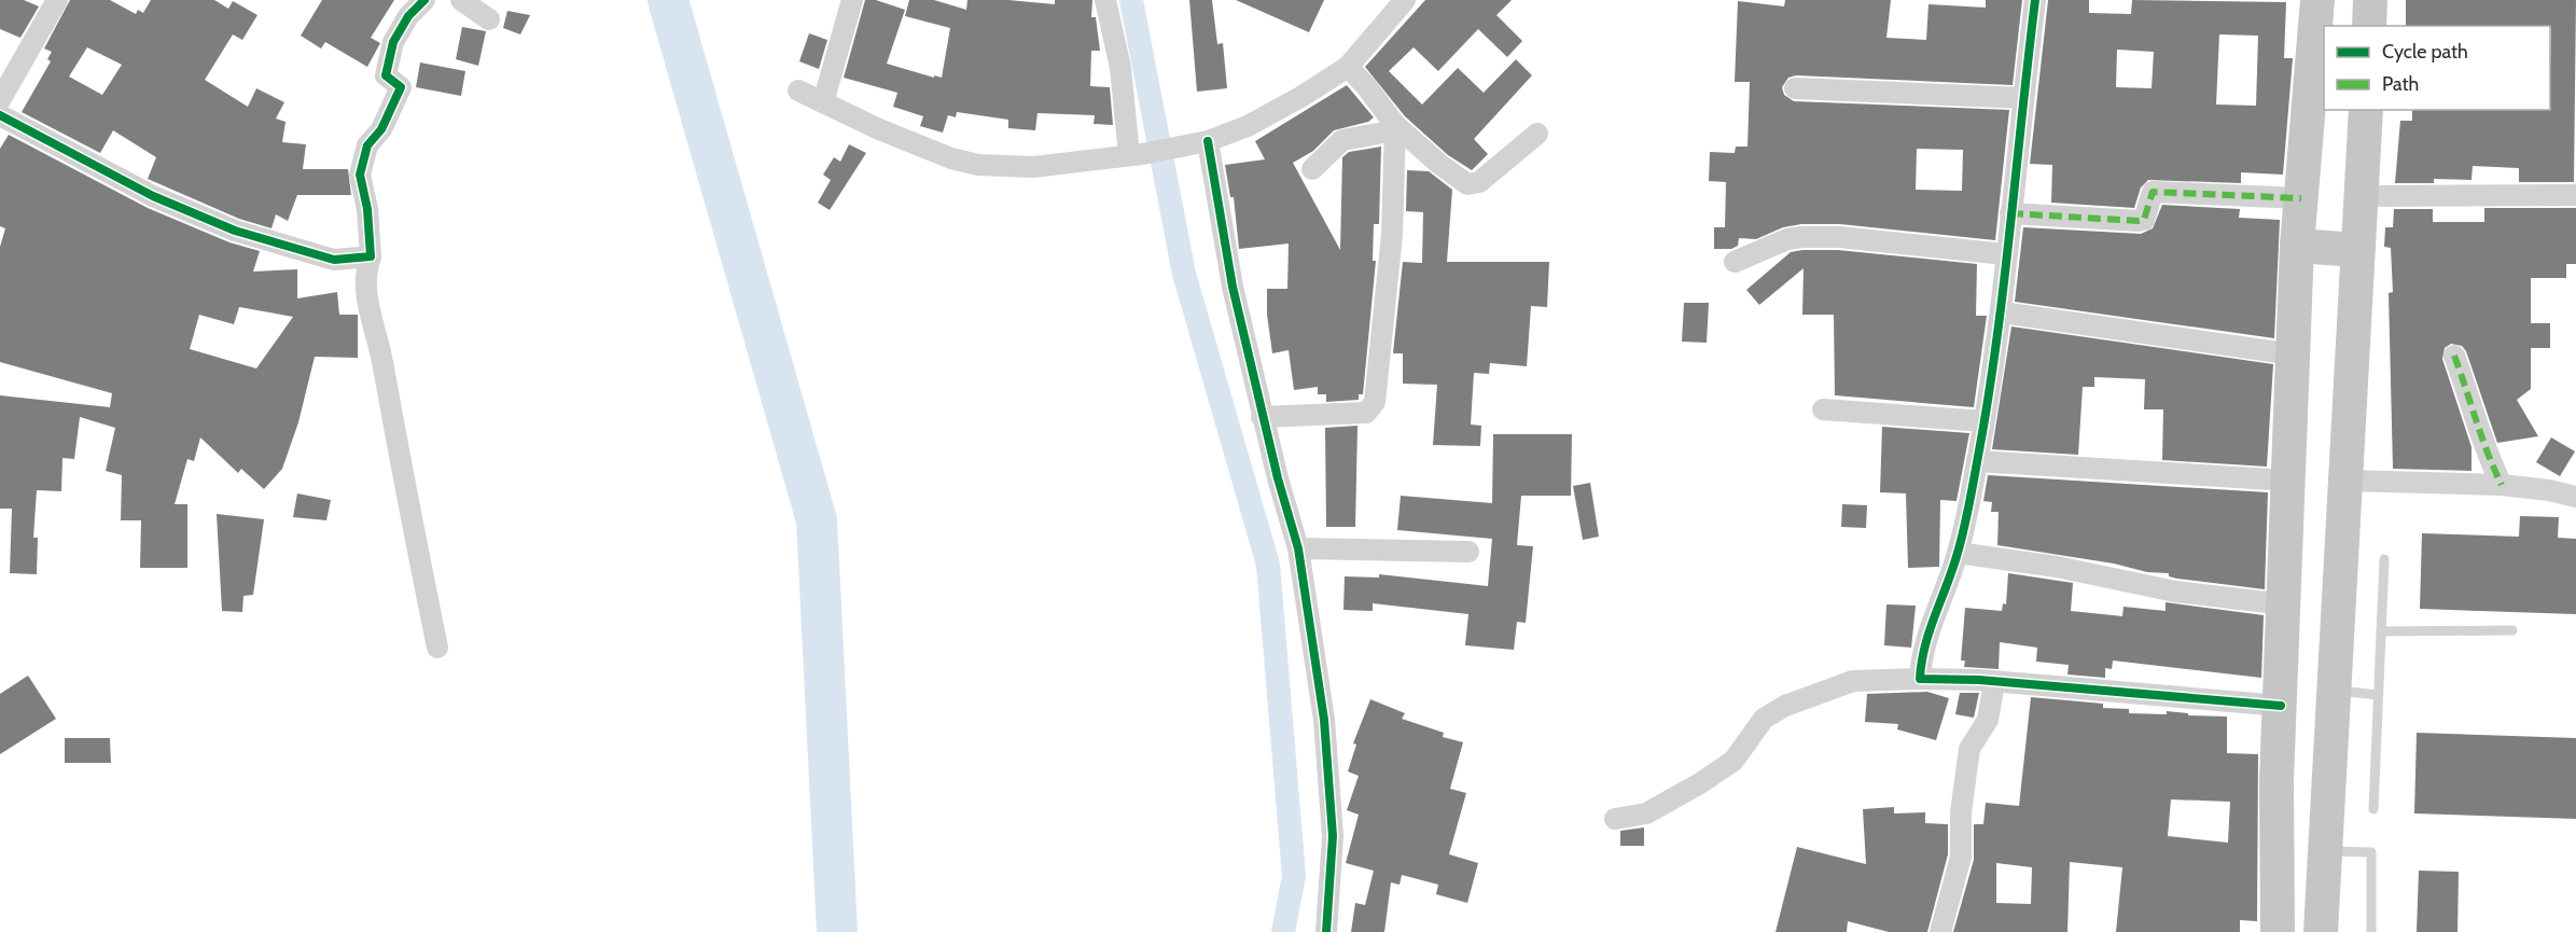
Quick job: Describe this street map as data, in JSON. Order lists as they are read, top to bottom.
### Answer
{
  "legend": ["Cycle path", "Path"]
}
